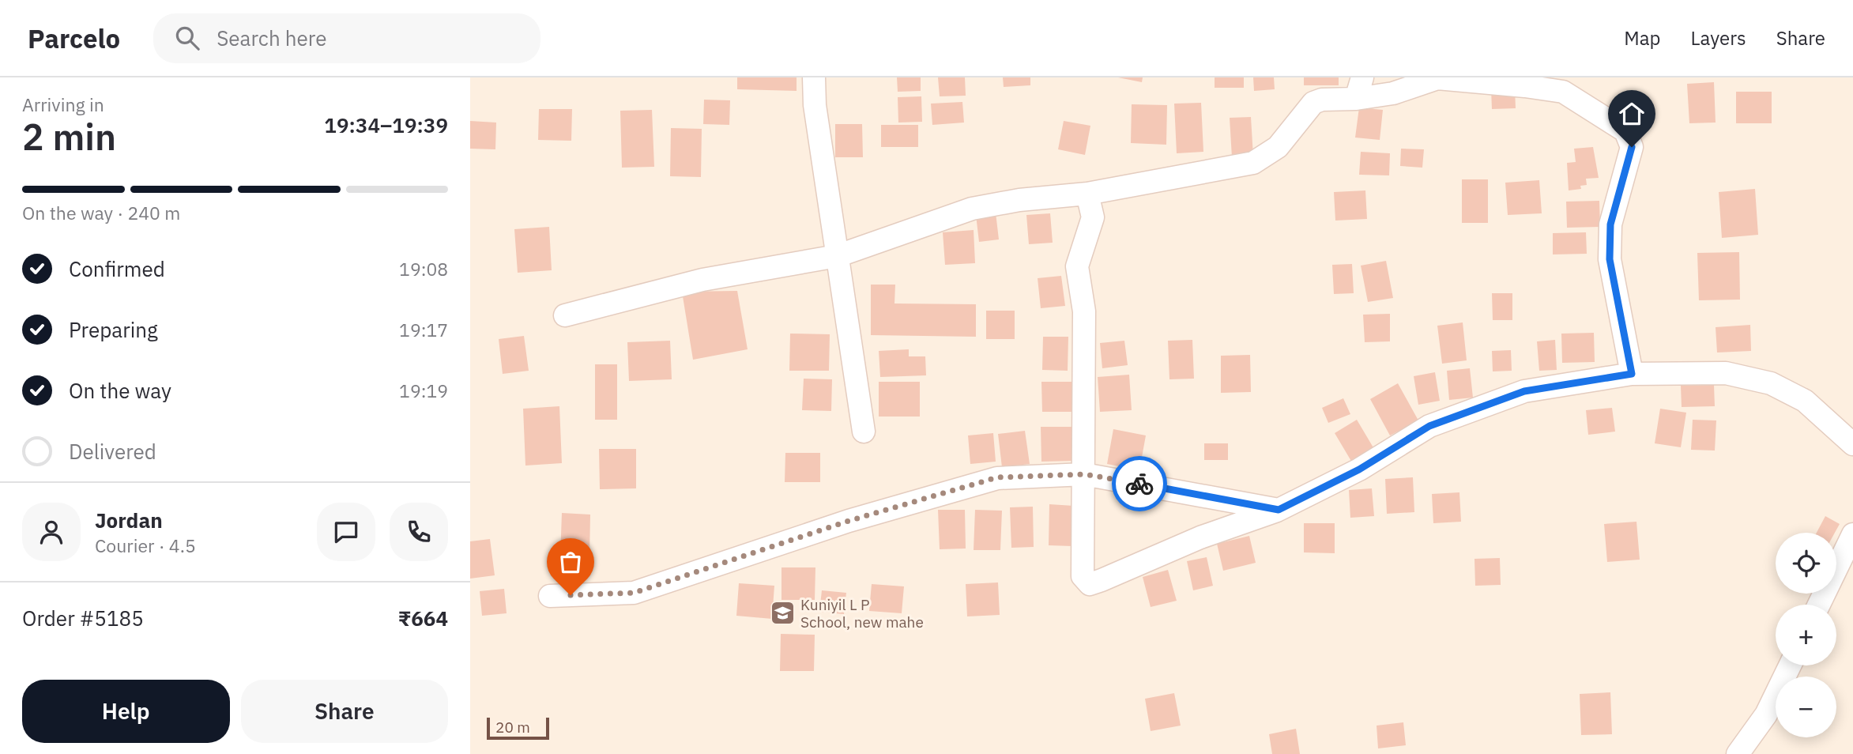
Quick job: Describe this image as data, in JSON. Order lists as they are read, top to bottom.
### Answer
{
  "places": {
    "school or university": ["Kuniyil L P School, new mahe"]
  },
  "scale_bar": "20 m",
  "page": {
    "header": "Parcelo",
    "search": "Search here",
    "nav": ["Map", "Layers", "Share"],
    "heading": ["2 min", "Arriving in", "19:34–19:39"],
    "panel": [
      "Jordan",
      "Courier · 4.5",
      "Order #5185",
      "₹664"
    ],
    "bar": "On the way · 240 m",
    "list": [
      ["Confirmed", "19:08"],
      ["Preparing", "19:17"],
      ["On the way", "19:19"],
      "Delivered"
    ],
    "map_buttons": ["+", "−"],
    "buttons": ["Help", "Share"],
    "scale": "20 m"
  }
}
